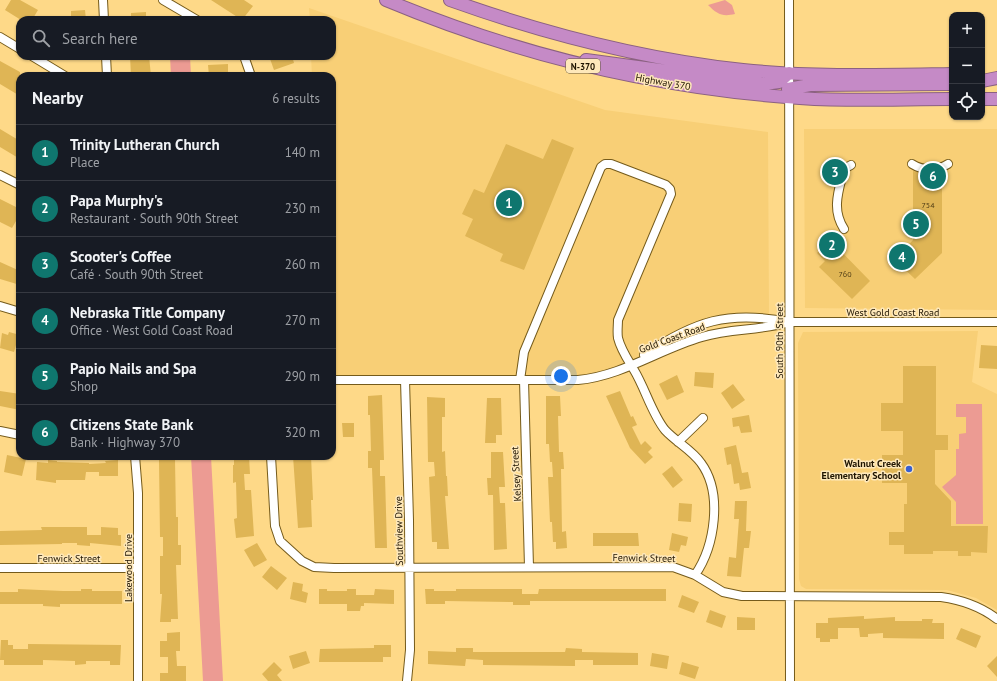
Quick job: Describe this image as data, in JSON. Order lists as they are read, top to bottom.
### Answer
{
  "streets": {
    "highway": ["N-370", "Highway 370"],
    "street": [
      "West Gold Coast Road",
      "Gold Coast Road",
      "South 90th Street",
      "Kelsey Street",
      "Southview Drive",
      "Fenwick Street",
      "Lakewood Drive"
    ]
  },
  "crossings": [
    ["N-370", "South 90th Street"],
    ["Highway 370", "South 90th Street"],
    ["West Gold Coast Road", "Gold Coast Road"],
    ["West Gold Coast Road", "South 90th Street"],
    ["Gold Coast Road", "South 90th Street"],
    ["Gold Coast Road", "Kelsey Street"],
    ["Gold Coast Road", "Southview Drive"],
    ["South 90th Street", "Fenwick Street"],
    ["Kelsey Street", "Fenwick Street"],
    ["Southview Drive", "Fenwick Street"],
    ["Fenwick Street", "Lakewood Drive"]
  ],
  "places": ["Walnut Creek Elementary School"],
  "house_numbers": ["754", "760"],
  "page": {
    "map_buttons": ["+", "−"],
    "search": "Search here",
    "heading": ["Nearby", "6 results"],
    "list": [
      {
        "mark": "1",
        "name": "Trinity Lutheran Church",
        "note": "Place",
        "value": "140 m"
      },
      {
        "mark": "2",
        "name": "Papa Murphy's",
        "note": "Restaurant · South 90th Street",
        "value": "230 m"
      },
      {
        "mark": "3",
        "name": "Scooter's Coffee",
        "note": "Café · South 90th Street",
        "value": "260 m"
      },
      {
        "mark": "4",
        "name": "Nebraska Title Company",
        "note": "Office · West Gold Coast Road",
        "value": "270 m"
      },
      {
        "mark": "5",
        "name": "Papio Nails and Spa",
        "note": "Shop",
        "value": "290 m"
      },
      {
        "mark": "6",
        "name": "Citizens State Bank",
        "note": "Bank · Highway 370",
        "value": "320 m"
      }
    ],
    "pins": [
      "3",
      "6",
      "1",
      "5",
      "2",
      "4"
    ]
  }
}
